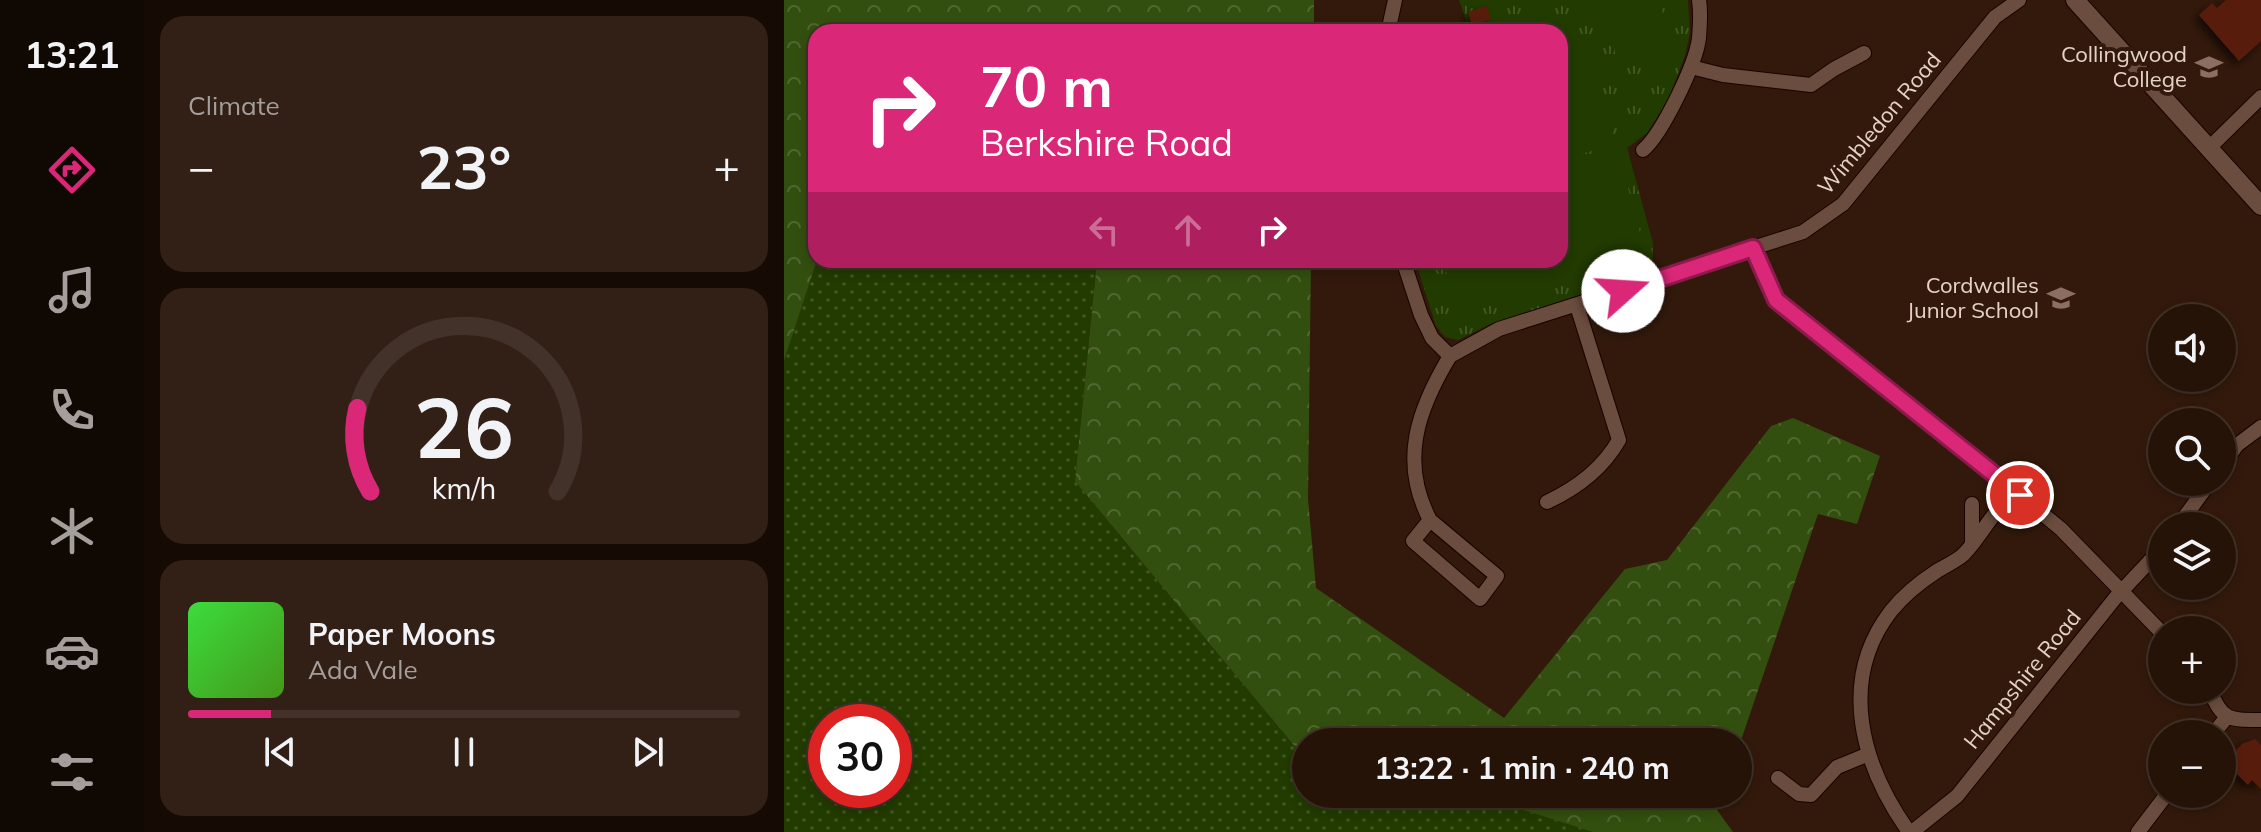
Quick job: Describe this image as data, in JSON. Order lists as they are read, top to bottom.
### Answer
{
  "streets": {
    "street": ["Wimbledon Road", "Hampshire Road"]
  },
  "places": {
    "school or university": ["Collingwood College", "Cordwalles Junior School"]
  },
  "page": {
    "tabs": "13:21",
    "tile": "Climate",
    "turn": ["70 m", "Berkshire Road"],
    "heat": ["−", "23°", "+"],
    "map_buttons": ["+", "−"],
    "song": ["Paper Moons", "Ada Vale"],
    "limit": "30",
    "trip": "13:22 · 1 min · 240 m",
    "gauge": ["26", "km/h"]
  }
}
